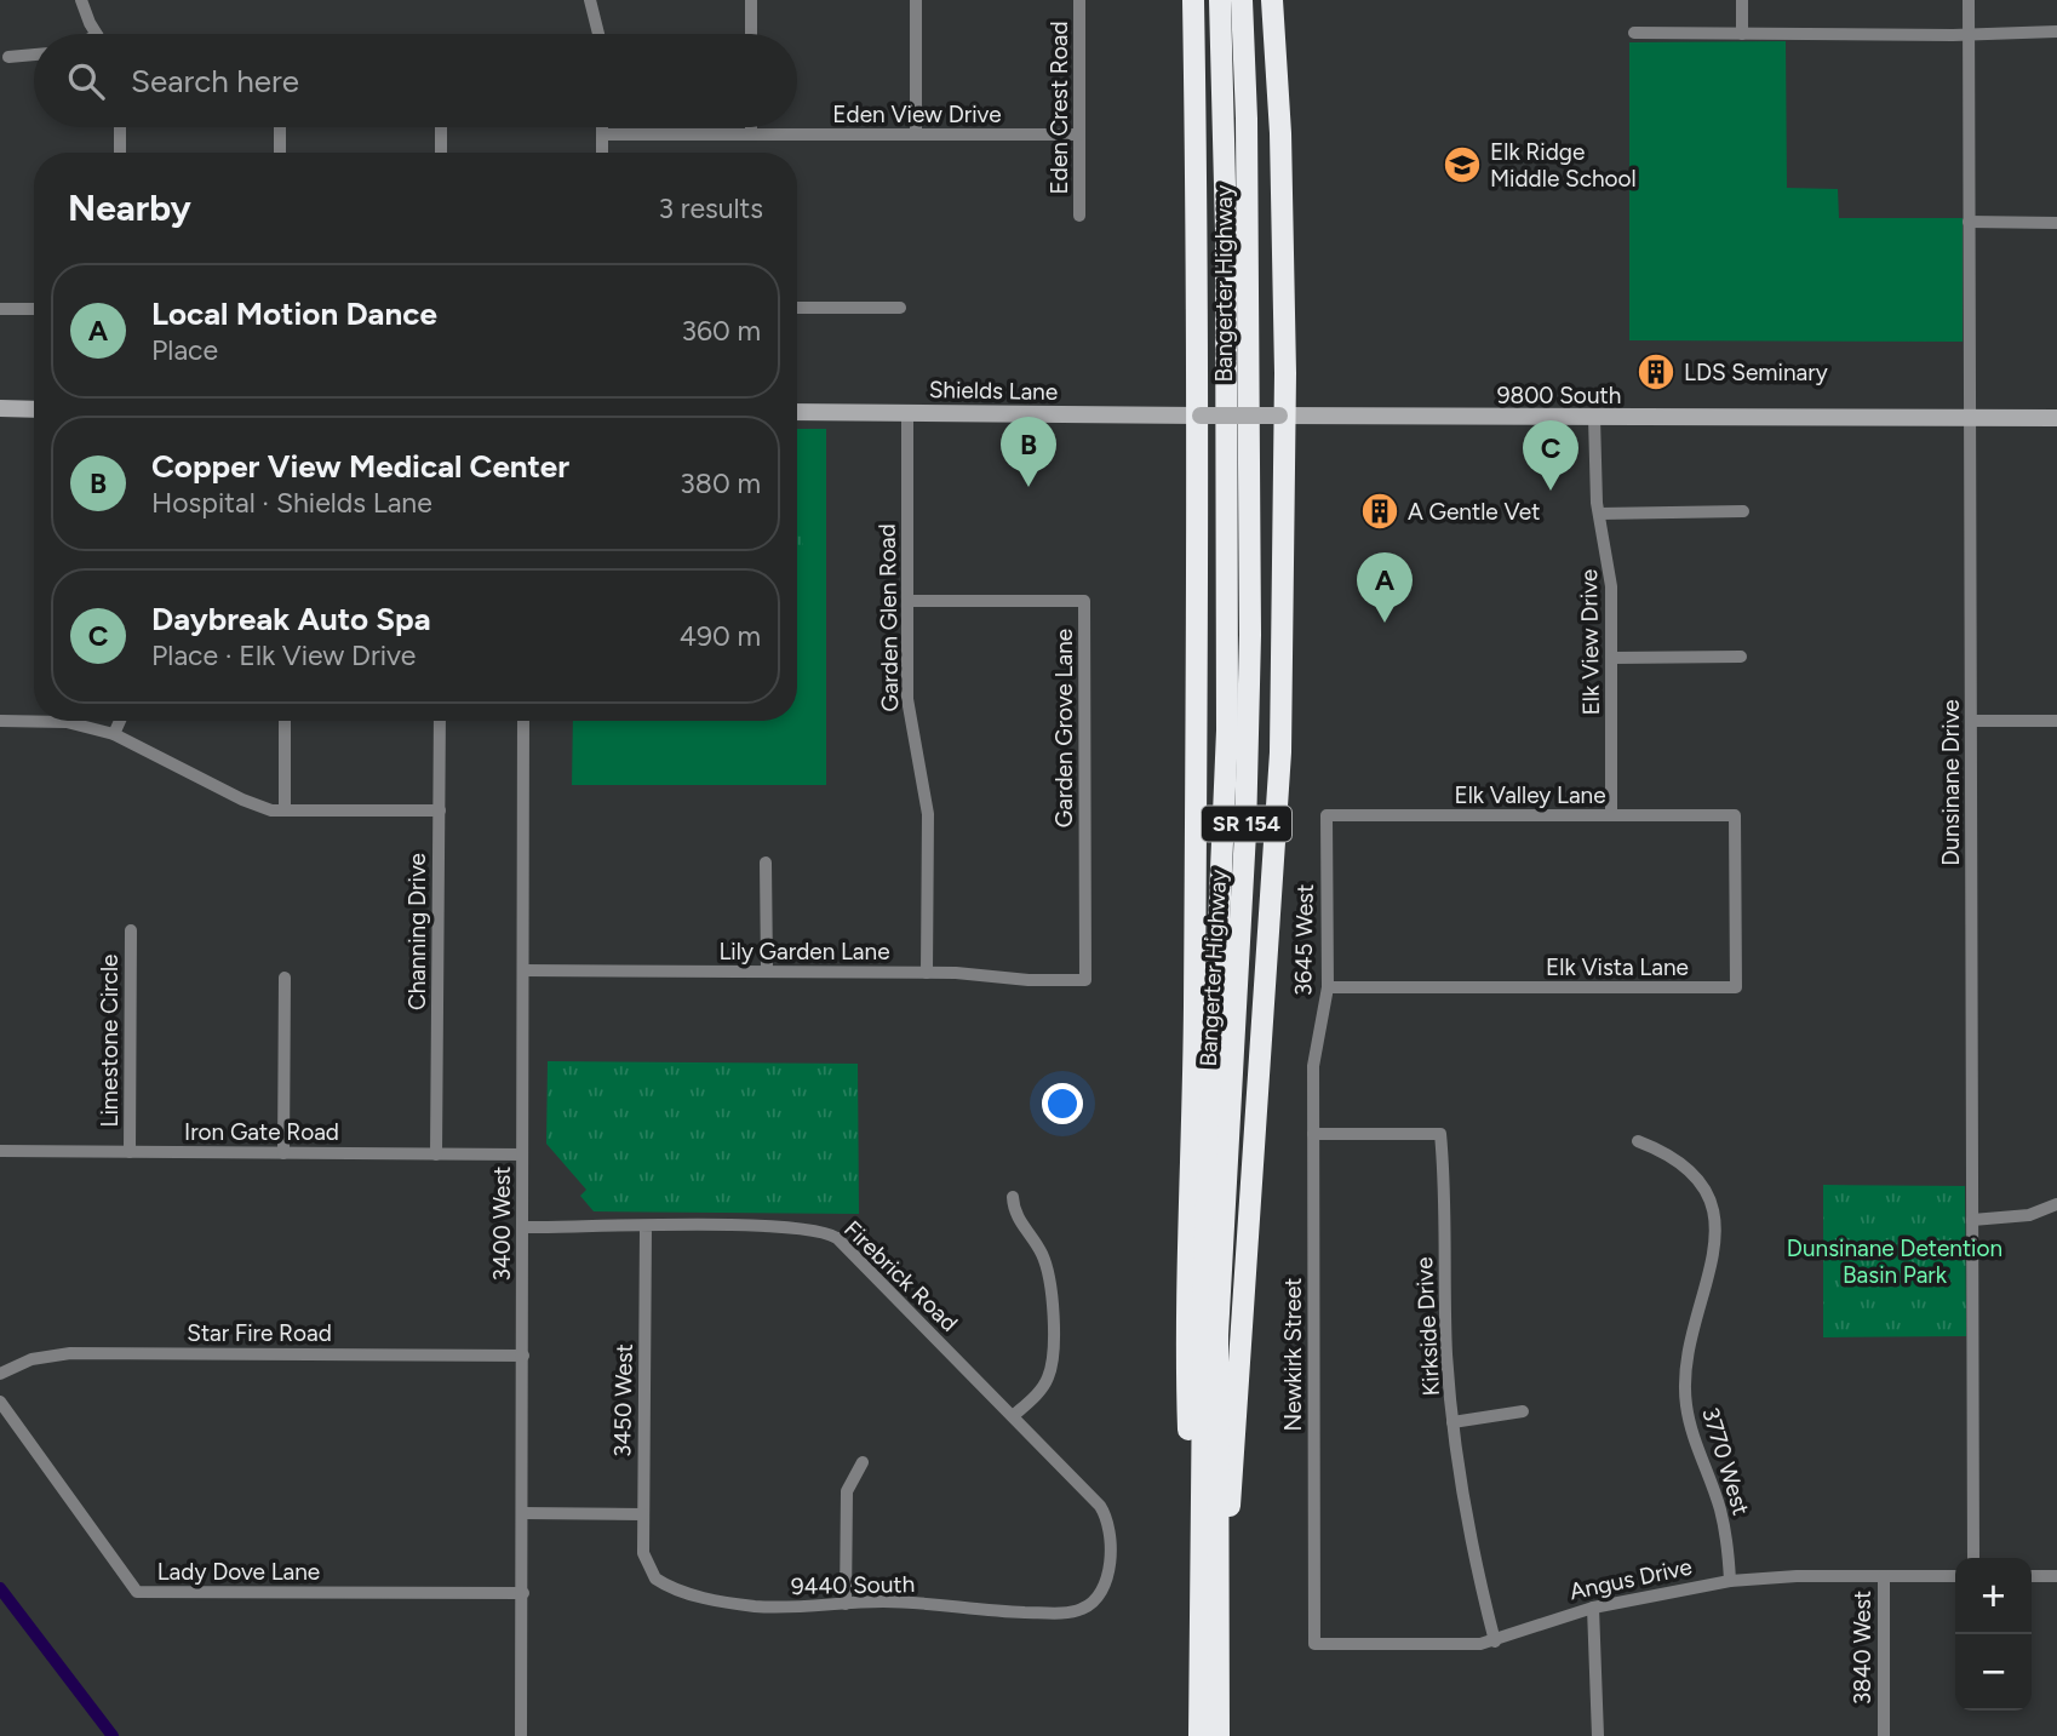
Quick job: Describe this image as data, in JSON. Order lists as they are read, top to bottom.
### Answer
{
  "streets": {
    "highway": ["Bangerter Highway", "SR 154"],
    "main road": ["Shields Lane", "9800 South"],
    "street": [
      "Eden Crest Road",
      "Eden View Drive",
      "Garden Glen Road",
      "Elk View Drive",
      "Garden Grove Lane",
      "Dunsinane Drive",
      "Elk Valley Lane",
      "Channing Drive",
      "3645 West",
      "Lily Garden Lane",
      "Elk Vista Lane",
      "Limestone Circle",
      "Iron Gate Road",
      "3400 West",
      "Firebrick Road",
      "Kirkside Drive",
      "Star Fire Road",
      "Newkirk Street",
      "3450 West",
      "3770 West",
      "Lady Dove Lane",
      "Angus Drive",
      "9440 South",
      "3840 West"
    ]
  },
  "crossings": [
    ["Eden Crest Road", "Eden View Drive"],
    ["Shields Lane", "9800 South"],
    ["Shields Lane", "Garden Glen Road"],
    ["9800 South", "Elk View Drive"],
    ["9800 South", "Dunsinane Drive"],
    ["Garden Glen Road", "Garden Grove Lane"],
    ["Garden Glen Road", "Lily Garden Lane"],
    ["Elk View Drive", "Elk Valley Lane"],
    ["Garden Grove Lane", "Lily Garden Lane"],
    ["Elk Valley Lane", "3645 West"],
    ["Elk Valley Lane", "Elk Vista Lane"],
    ["Channing Drive", "Iron Gate Road"],
    ["3645 West", "Elk Vista Lane"],
    ["3645 West", "Newkirk Street"],
    ["Lily Garden Lane", "3400 West"],
    ["Limestone Circle", "Iron Gate Road"],
    ["Iron Gate Road", "3400 West"],
    ["3400 West", "Firebrick Road"],
    ["3400 West", "Star Fire Road"],
    ["3400 West", "Lady Dove Lane"],
    ["Firebrick Road", "3450 West"],
    ["Firebrick Road", "9440 South"],
    ["Kirkside Drive", "Newkirk Street"],
    ["Kirkside Drive", "Angus Drive"],
    ["Newkirk Street", "Angus Drive"],
    ["3450 West", "9440 South"],
    ["3770 West", "Angus Drive"],
    ["Angus Drive", "3840 West"]
  ],
  "parks": ["Dunsinane Detention Basin Park"],
  "places": {
    "school or university": ["Elk Ridge Middle School"],
    "building": ["LDS Seminary", "A Gentle Vet"]
  },
  "page": {
    "search": "Search here",
    "heading": ["Nearby", "3 results"],
    "list": [
      {
        "mark": "A",
        "name": "Local Motion Dance",
        "note": "Place",
        "value": "360 m"
      },
      {
        "mark": "B",
        "name": "Copper View Medical Center",
        "note": "Hospital · Shields Lane",
        "value": "380 m"
      },
      {
        "mark": "C",
        "name": "Daybreak Auto Spa",
        "note": "Place · Elk View Drive",
        "value": "490 m"
      }
    ],
    "pins": ["B", "C", "A"],
    "map_buttons": ["+", "−"]
  }
}
